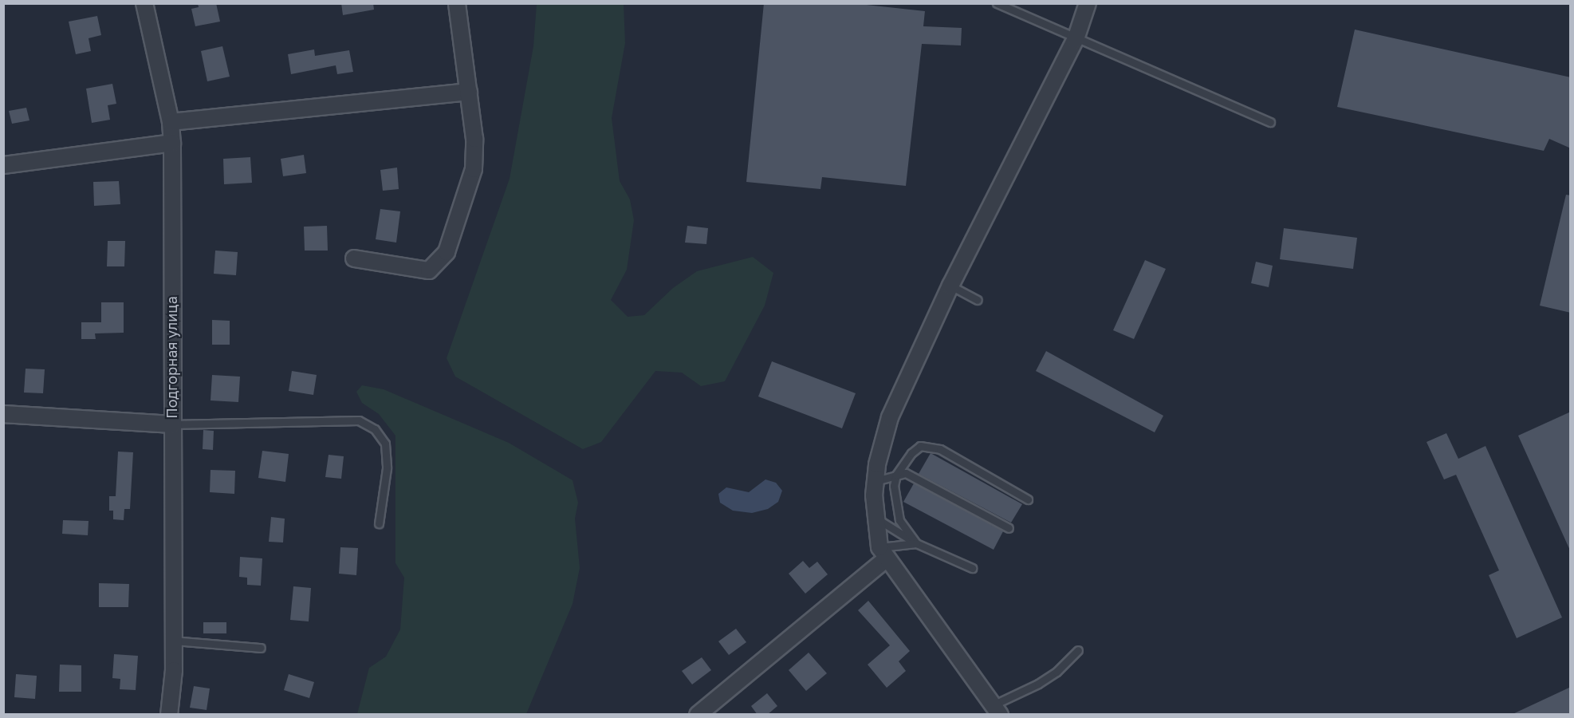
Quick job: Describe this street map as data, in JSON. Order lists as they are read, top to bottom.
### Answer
{
  "streets": {
    "street": ["Подгорная улица"]
  }
}
